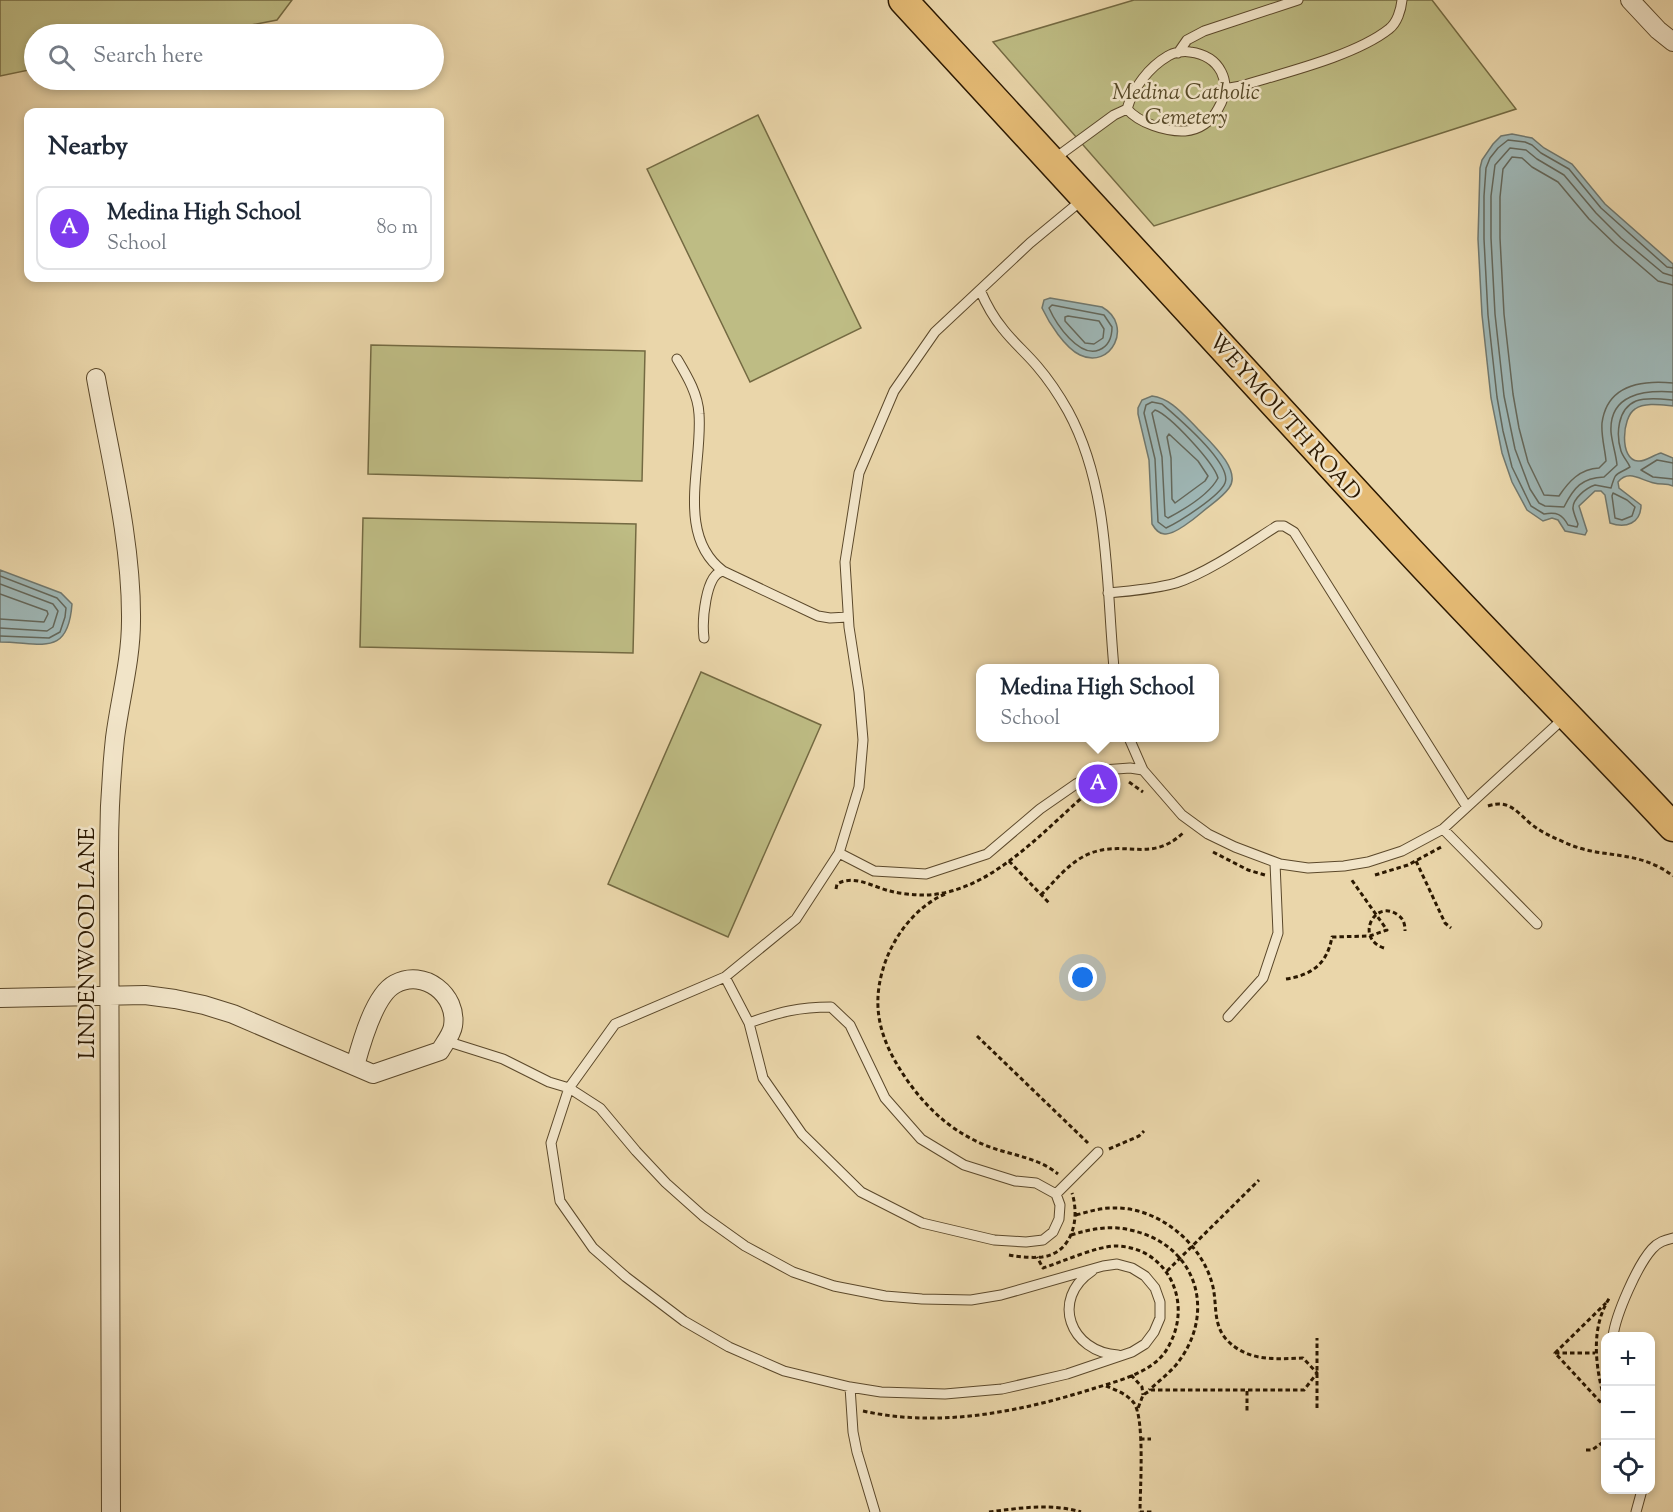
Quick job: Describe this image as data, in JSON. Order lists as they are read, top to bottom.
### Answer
{
  "streets": {
    "main road": ["WEYMOUTH ROAD"],
    "street": ["LINDENWOOD LANE"]
  },
  "parks": ["Medina Catholic Cemetery"],
  "page": {
    "search": "Search here",
    "heading": "Nearby",
    "list": [
      {
        "mark": "A",
        "name": "Medina High School",
        "note": "School",
        "value": "80 m"
      }
    ],
    "popup": ["Medina High School", "School"],
    "pins": "A",
    "map_buttons": ["+", "−"]
  }
}
